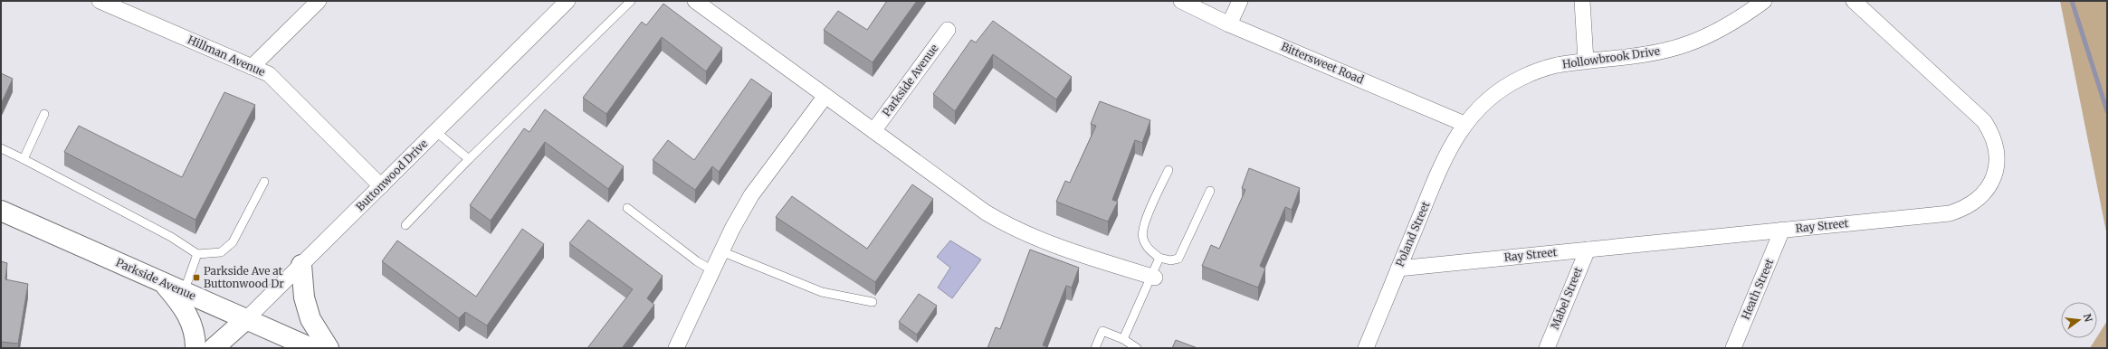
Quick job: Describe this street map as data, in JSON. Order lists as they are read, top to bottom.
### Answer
{
  "streets": {
    "main road": ["Parkside Avenue", "Buttonwood Drive"],
    "street": [
      "Hillman Avenue",
      "Hollowbrook Drive",
      "Bittersweet Road",
      "Ray Street",
      "Poland Street",
      "Heath Street",
      "Mabel Street"
    ]
  },
  "crossings": [
    ["Hillman Avenue", "Buttonwood Drive"],
    ["Hollowbrook Drive", "Bittersweet Road"],
    ["Hollowbrook Drive", "Poland Street"],
    ["Bittersweet Road", "Poland Street"],
    ["Parkside Avenue", "Buttonwood Drive"],
    ["Ray Street", "Poland Street"],
    ["Ray Street", "Heath Street"],
    ["Ray Street", "Mabel Street"]
  ],
  "places": {
    "transit": ["Parkside Ave at Buttonwood Dr"]
  },
  "north": "right"
}
